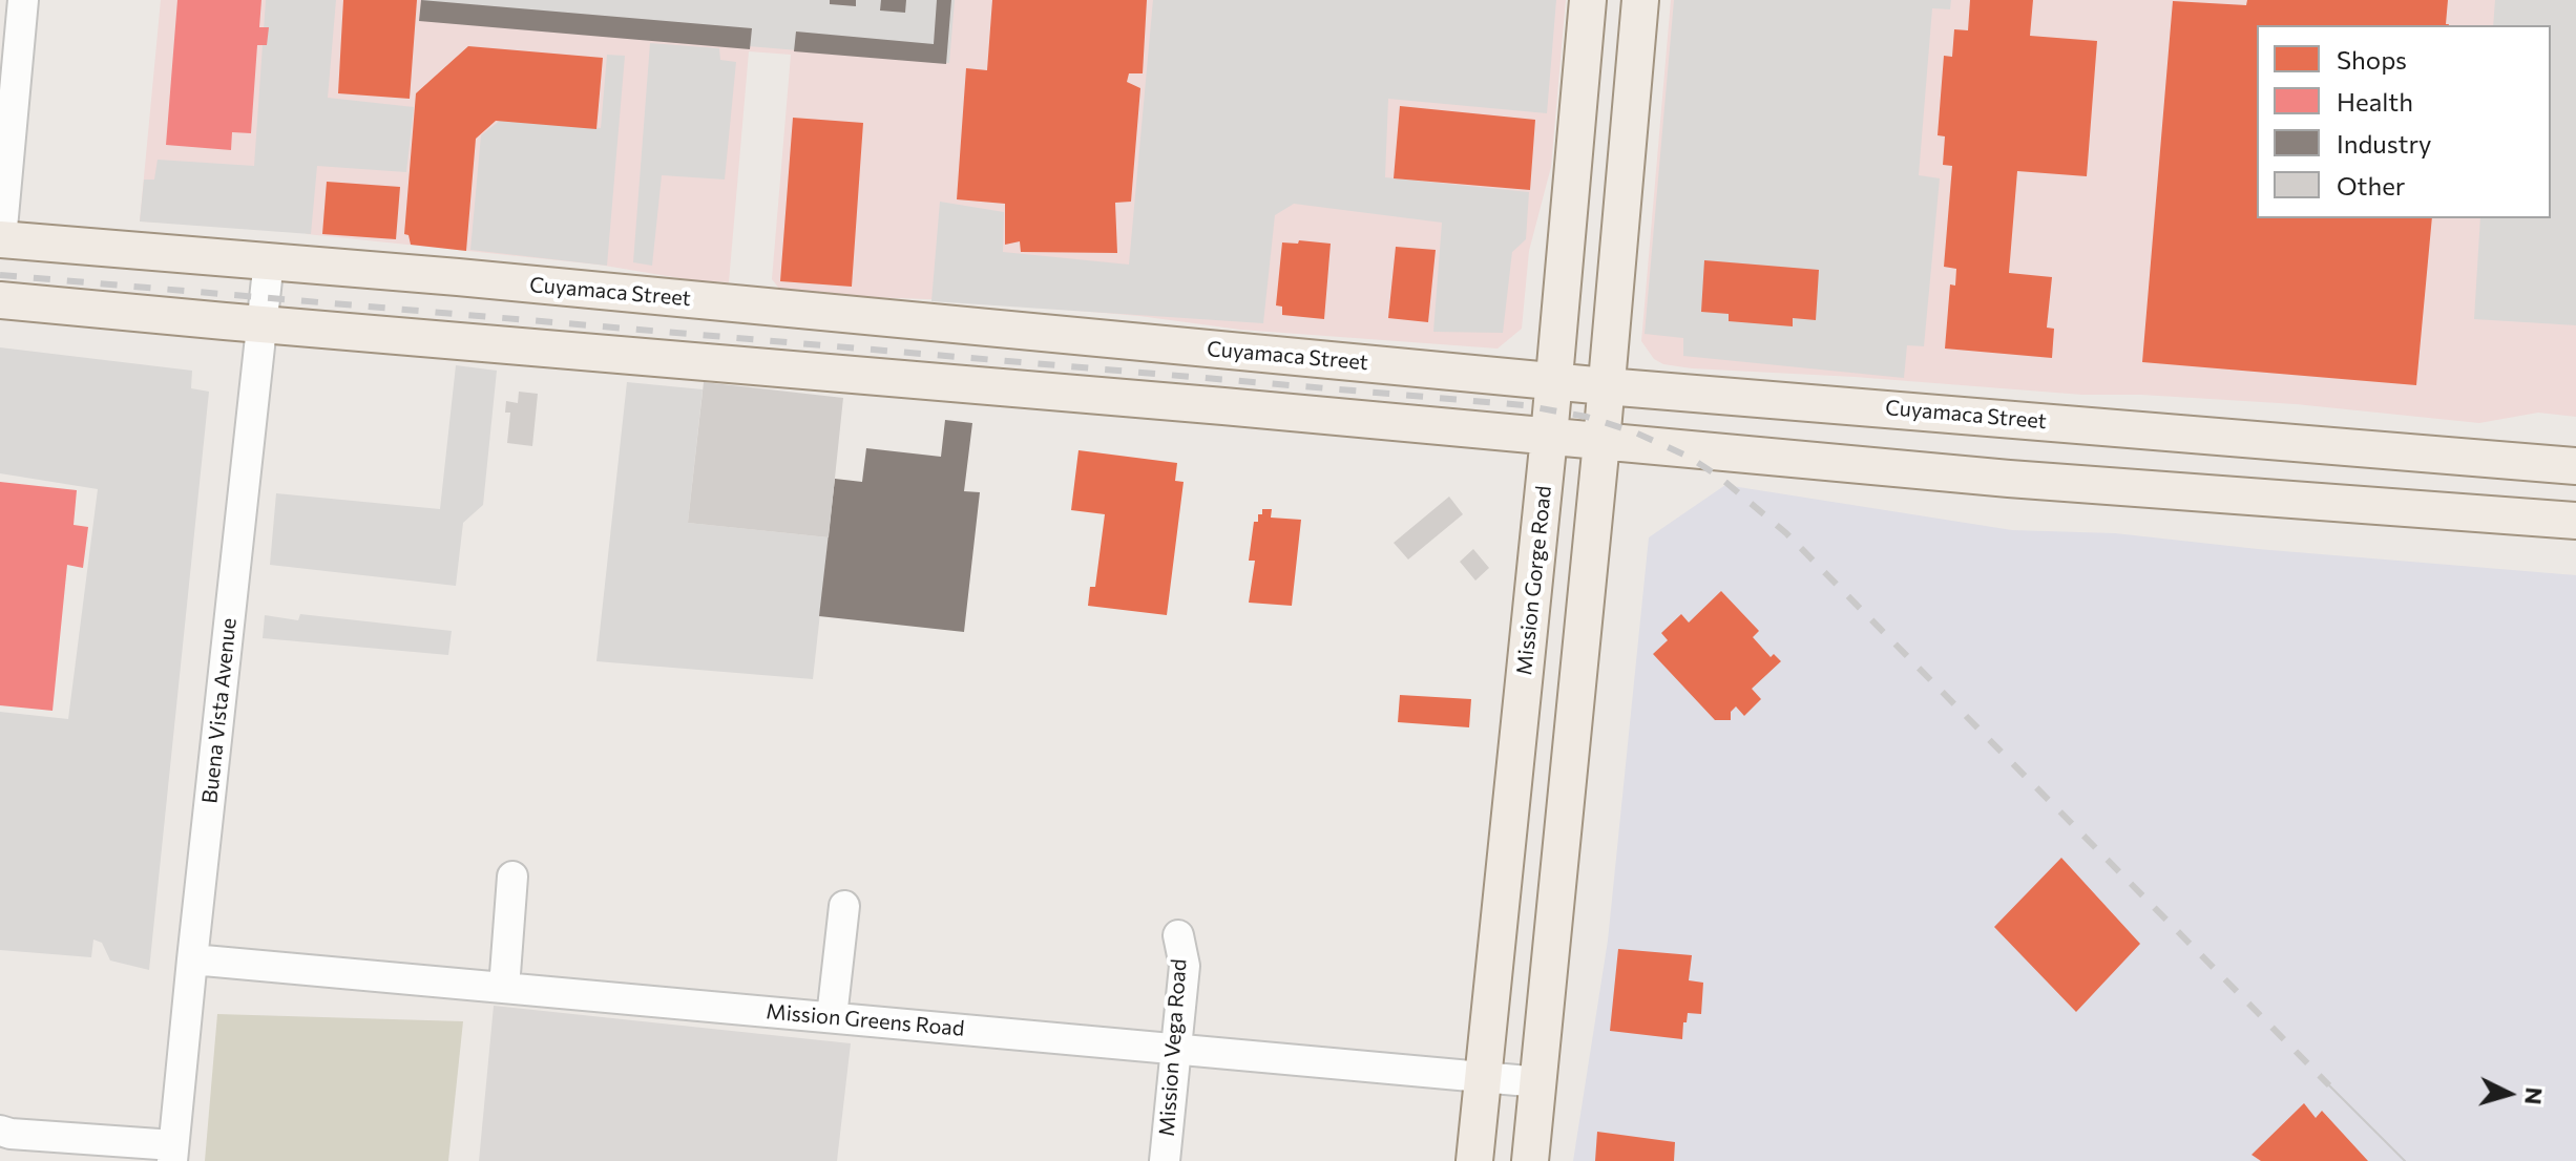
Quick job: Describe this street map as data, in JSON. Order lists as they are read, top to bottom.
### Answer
{
  "streets": {
    "main road": ["Cuyamaca Street", "Mission Gorge Road"],
    "street": ["Buena Vista Avenue", "Mission Greens Road", "Mission Vega Road"]
  },
  "crossings": [
    ["Cuyamaca Street", "Mission Gorge Road"],
    ["Cuyamaca Street", "Buena Vista Avenue"],
    ["Mission Gorge Road", "Mission Greens Road"],
    ["Buena Vista Avenue", "Mission Greens Road"],
    ["Mission Greens Road", "Mission Vega Road"]
  ],
  "legend": [
    "Shops",
    "Health",
    "Industry",
    "Other"
  ],
  "north": "right"
}
